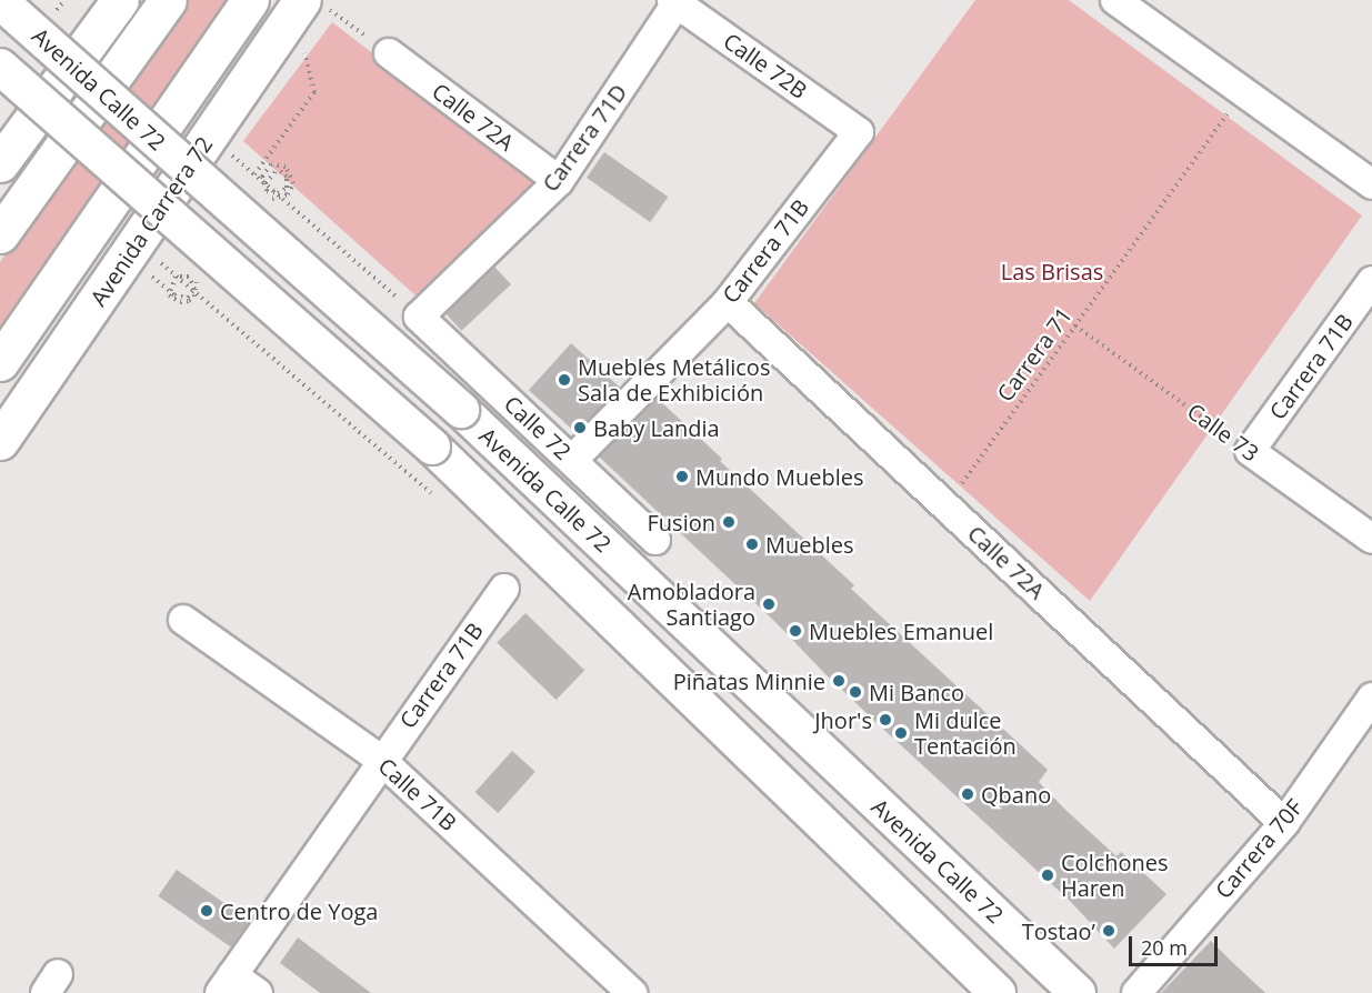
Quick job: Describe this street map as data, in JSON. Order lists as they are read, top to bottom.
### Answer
{
  "streets": {
    "highway": ["Avenida Carrera 72"],
    "main road": ["Avenida Calle 72"],
    "street": [
      "Calle 72B",
      "Calle 72A",
      "Carrera 71D",
      "Carrera 71B",
      "Calle 72",
      "Calle 73",
      "Calle 71B",
      "Carrera 70F"
    ],
    "path": ["Carrera 71"]
  },
  "crossings": [
    ["Calle 72B", "Carrera 71D"],
    ["Calle 72B", "Carrera 71B"],
    ["Calle 72A", "Carrera 71D"],
    ["Calle 72A", "Carrera 71B"],
    ["Calle 72A", "Carrera 71"],
    ["Calle 72A", "Carrera 70F"],
    ["Carrera 71D", "Calle 72"],
    ["Carrera 71B", "Calle 73"],
    ["Carrera 71B", "Calle 71B"],
    ["Carrera 71", "Calle 73"]
  ],
  "parks": ["Las Brisas"],
  "places": [
    "Muebles Metálicos Sala de Exhibición",
    "Baby Landia",
    "Mundo Muebles",
    "Fusion",
    "Muebles",
    "Amobladora Santiago",
    "Muebles Emanuel",
    "Piñatas Minnie",
    "Mi Banco",
    "Jhor's",
    "Mi dulce Tentación",
    "Qbano",
    "Colchones Haren",
    "Centro de Yoga",
    "Tostao’"
  ],
  "scale_bar": "20 m"
}
